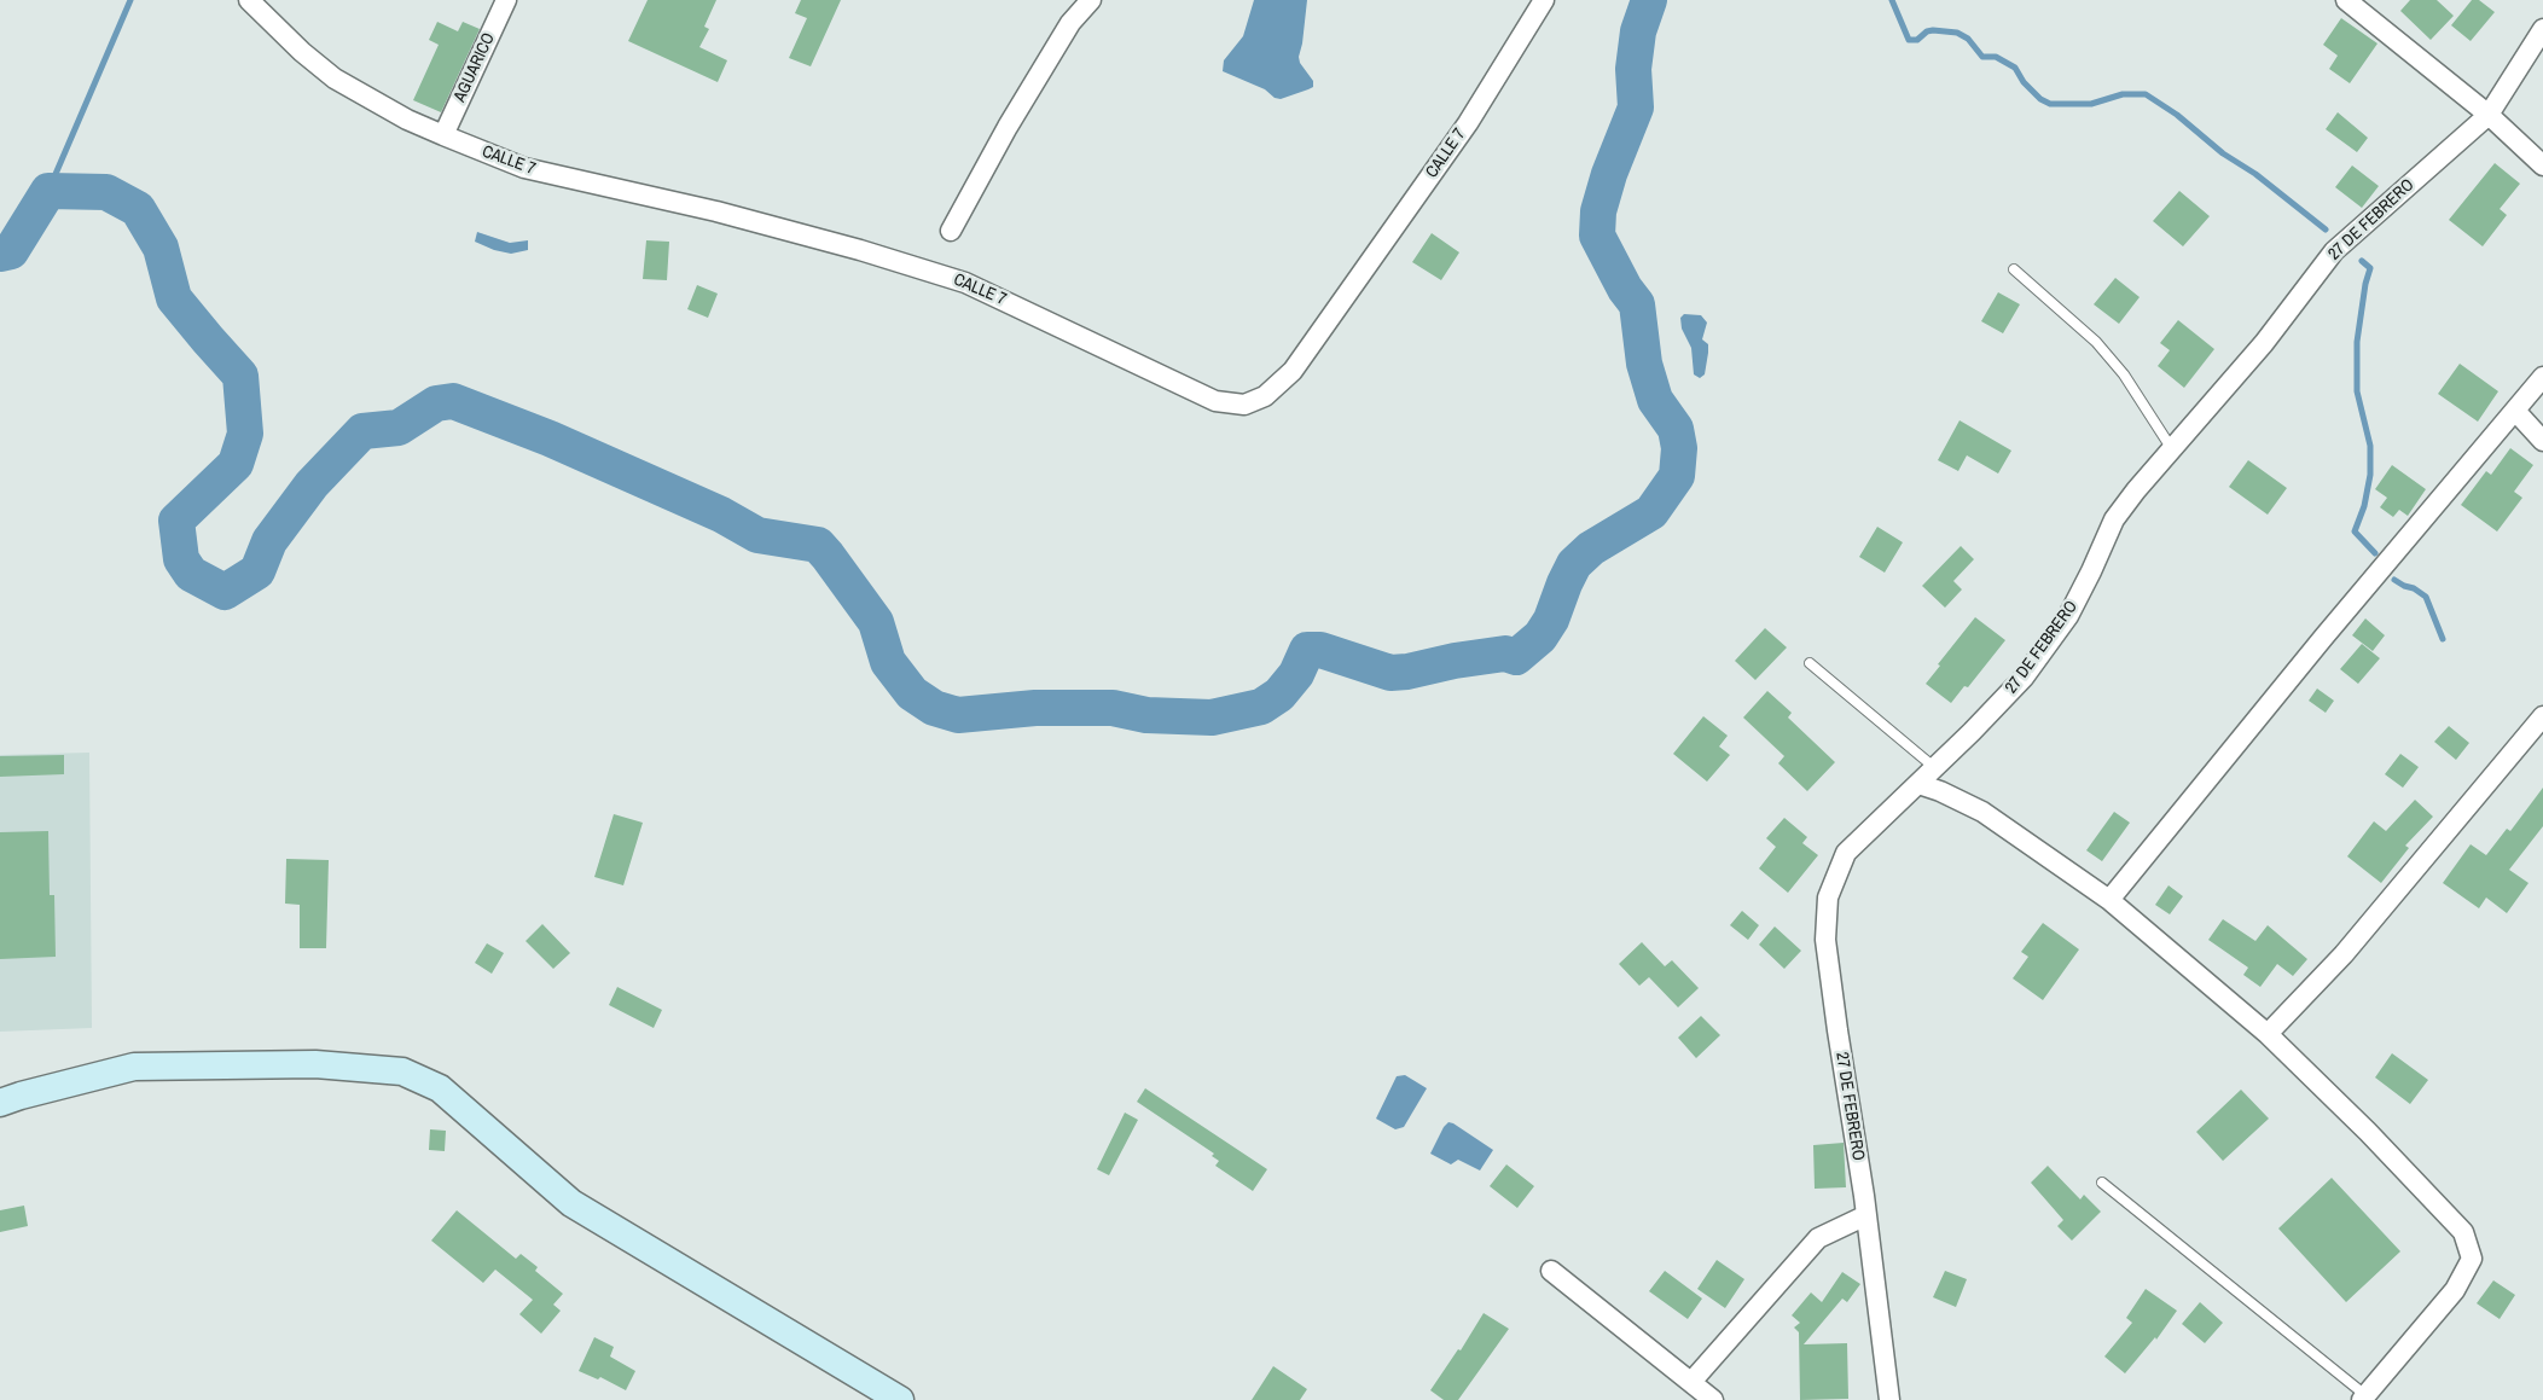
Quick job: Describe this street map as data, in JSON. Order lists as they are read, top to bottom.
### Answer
{
  "streets": {
    "street": ["AGUARICO", "CALLE 7", "27 DE FEBRERO"]
  },
  "crossings": [
    ["AGUARICO", "CALLE 7"]
  ]
}
